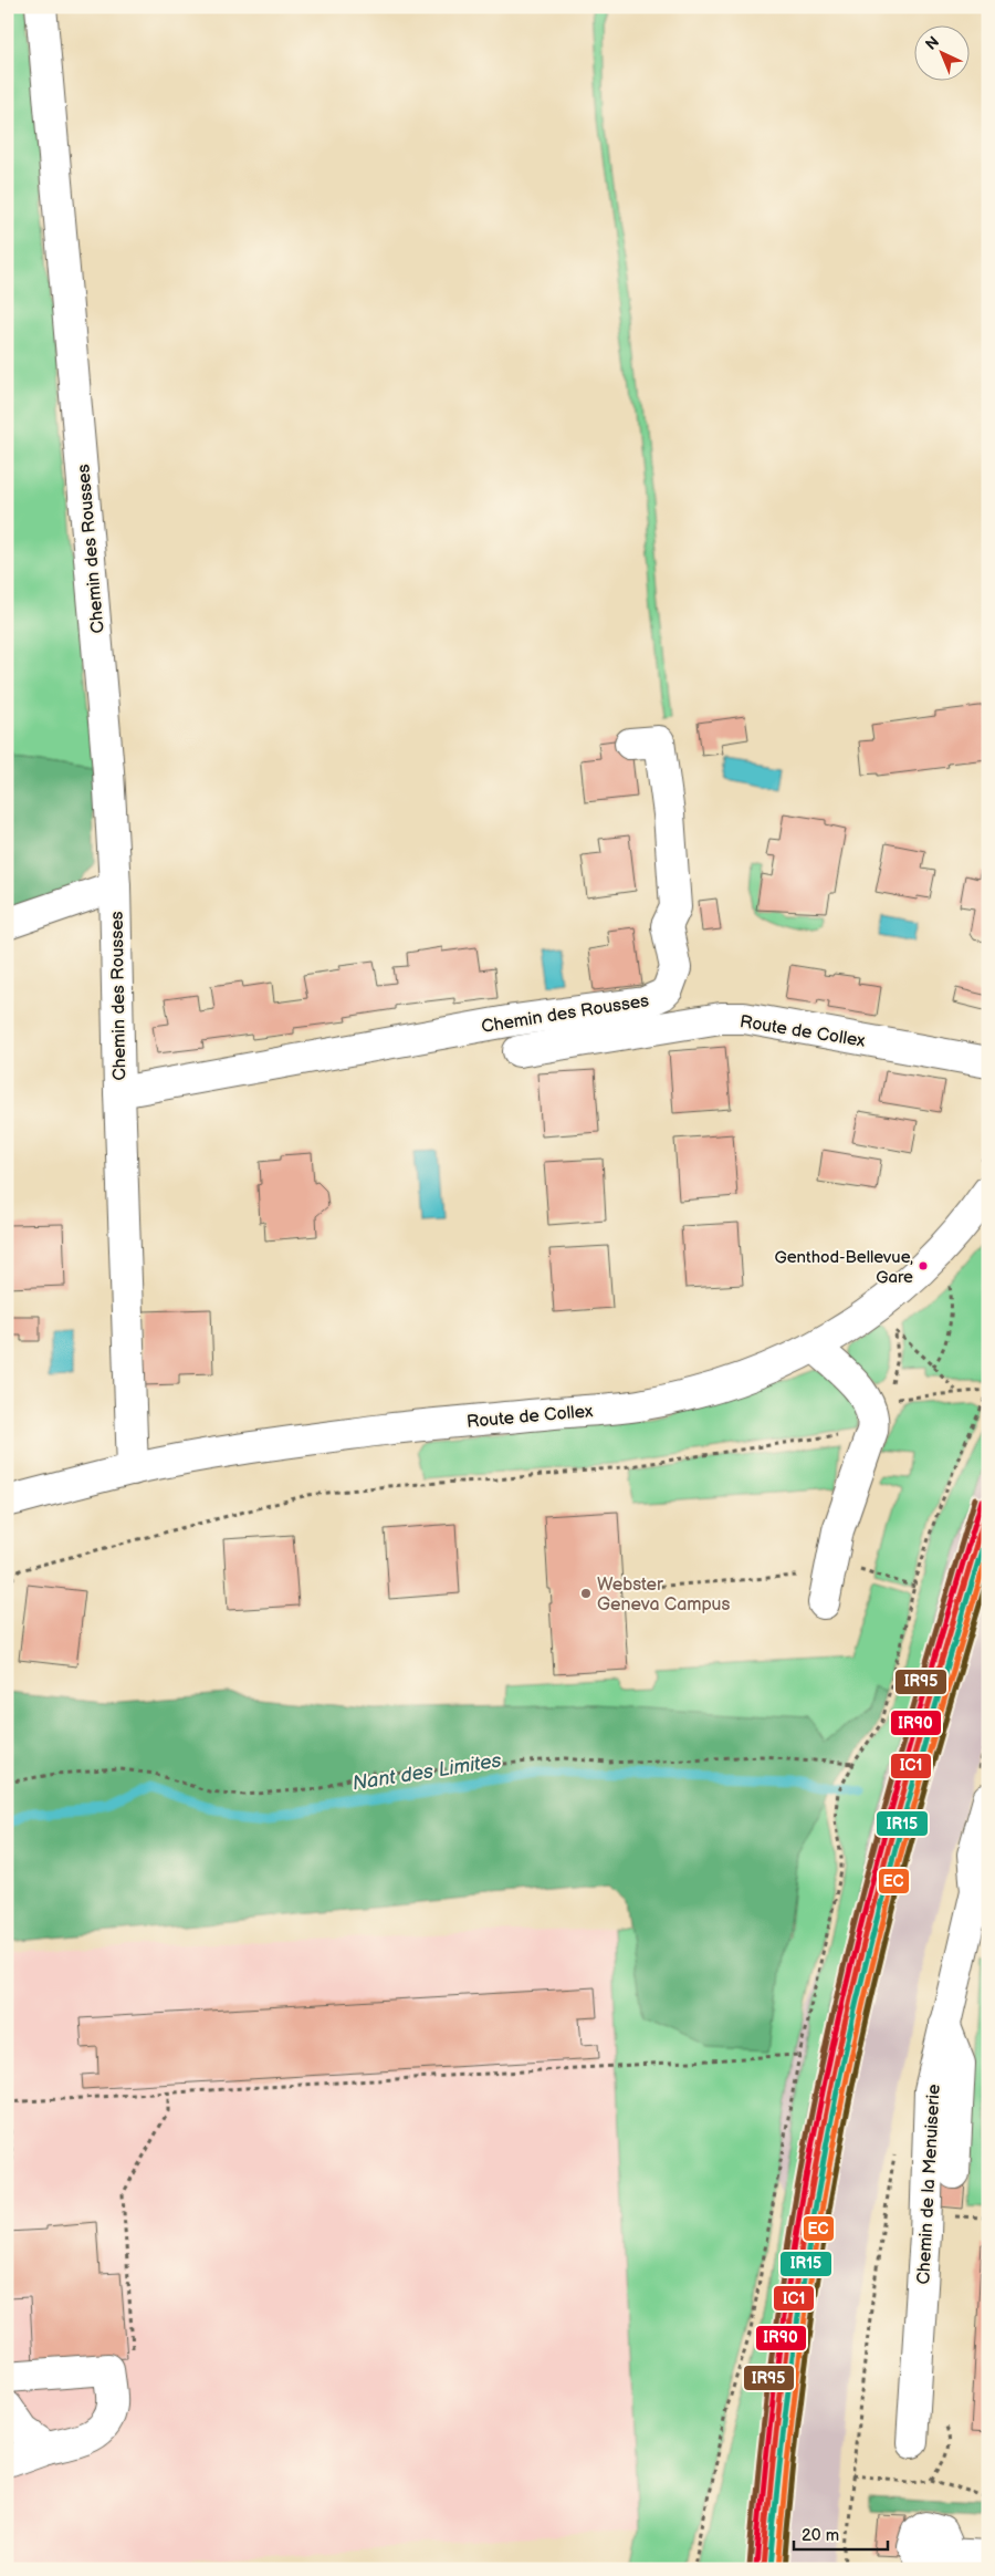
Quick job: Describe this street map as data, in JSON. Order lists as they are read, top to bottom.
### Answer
{
  "streets": {
    "street": ["Chemin des Rousses", "Route de Collex", "Chemin de la Menuiserie"]
  },
  "crossings": [
    ["Chemin des Rousses", "Route de Collex"]
  ],
  "water": ["Nant des Limites"],
  "places": ["Genthod-Bellevue, Gare", "Webster Geneva Campus"],
  "lines": [
    "transit line IR95",
    "transit line IR90",
    "transit line IC1",
    "transit line IR15",
    "transit line EC"
  ],
  "scale_bar": "20 m",
  "north": "top left"
}
